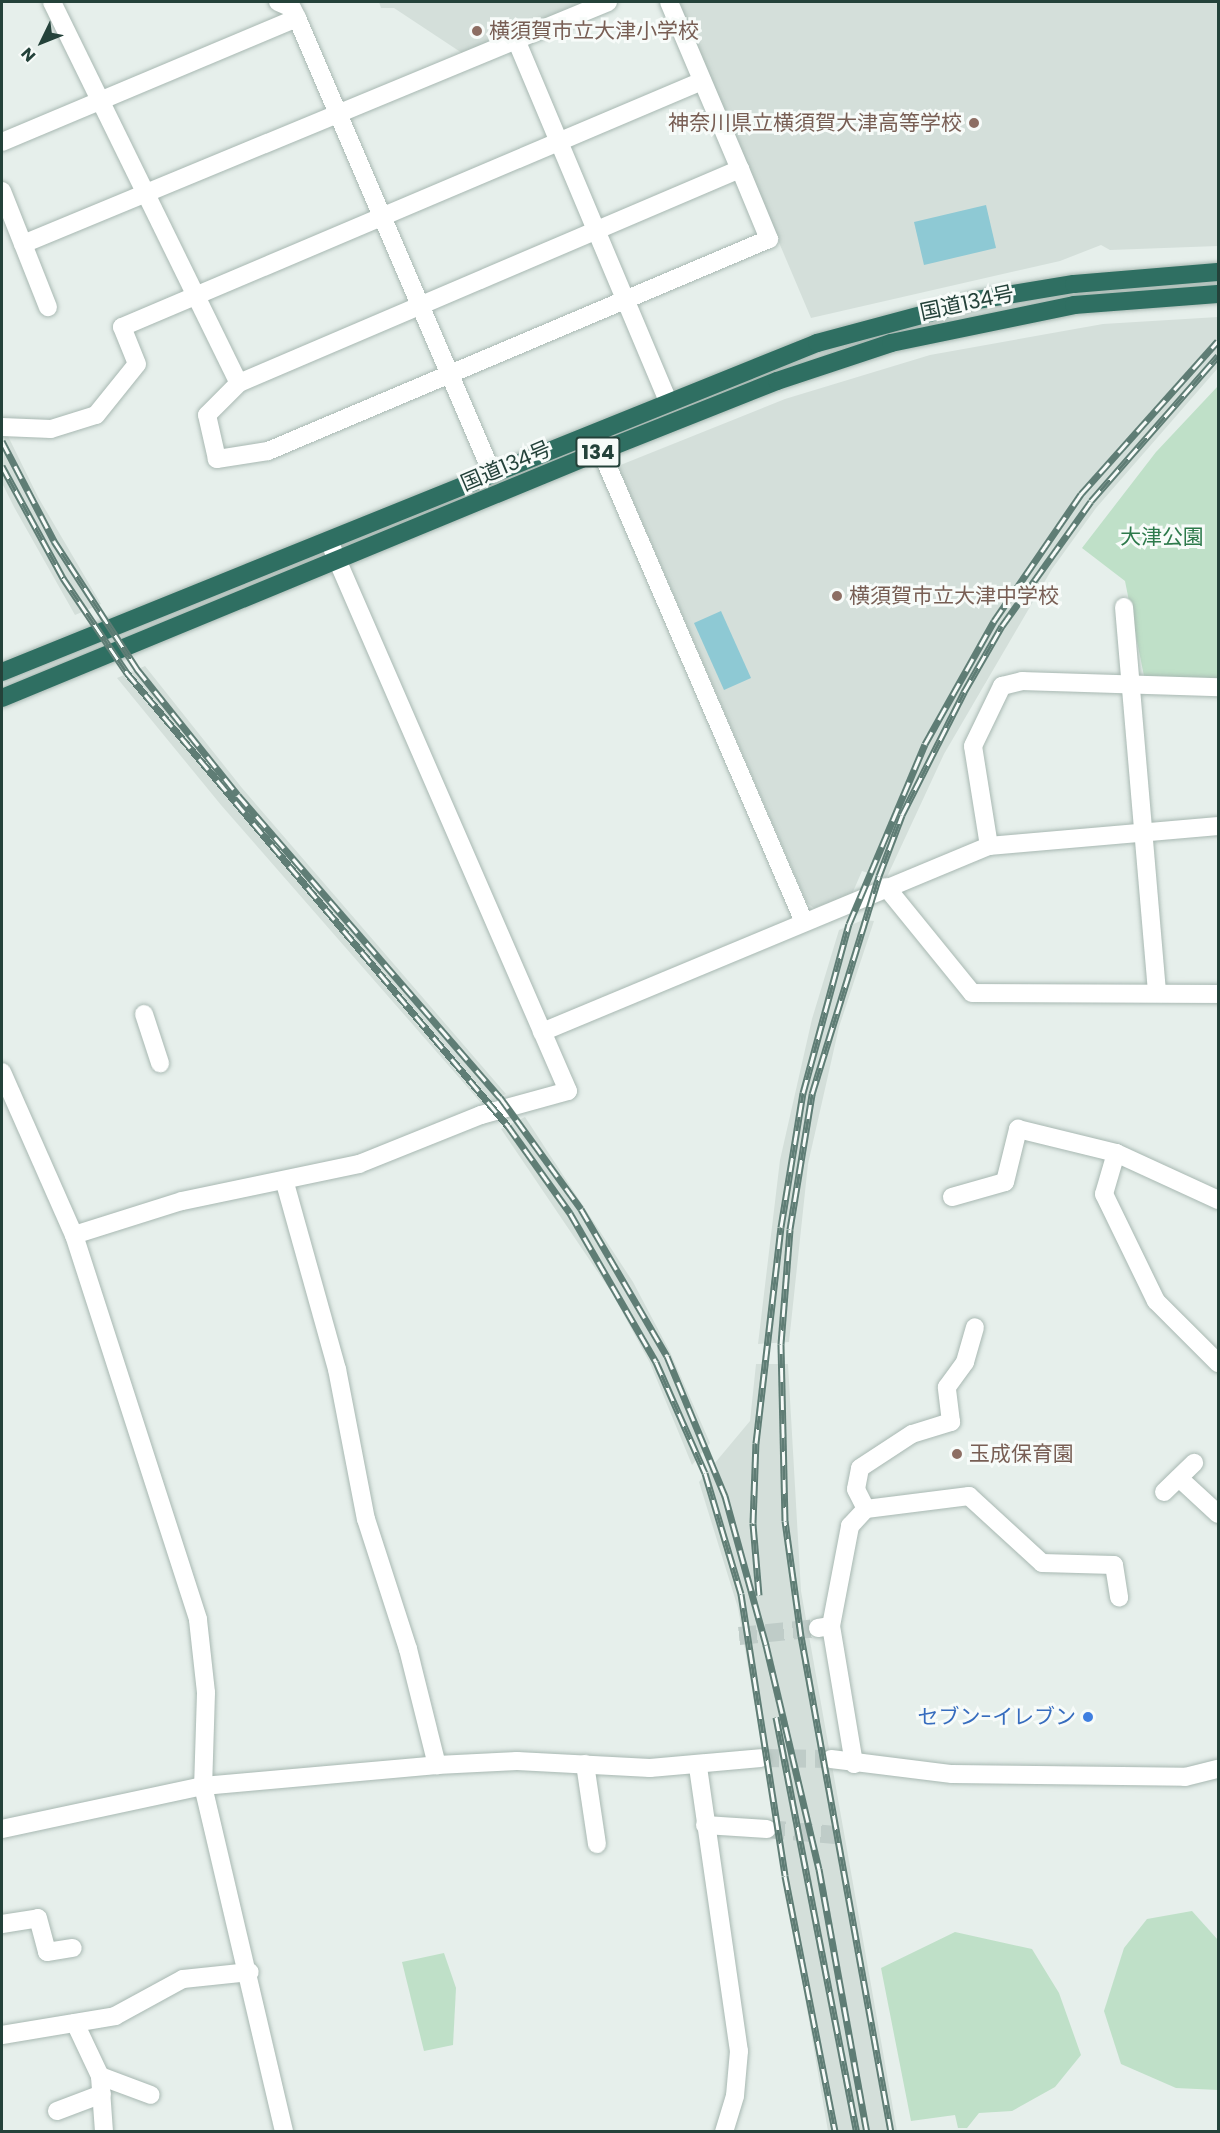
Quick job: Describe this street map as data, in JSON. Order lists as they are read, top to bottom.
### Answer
{
  "streets": {
    "highway": ["国道134号", "134"]
  },
  "parks": ["大津公園"],
  "places": [
    "横須賀市立大津小学校",
    "神奈川県立横須賀大津高等学校",
    "横須賀市立大津中学校",
    "玉成保育園",
    "セブン-イレブン"
  ],
  "north": "bottom left"
}
